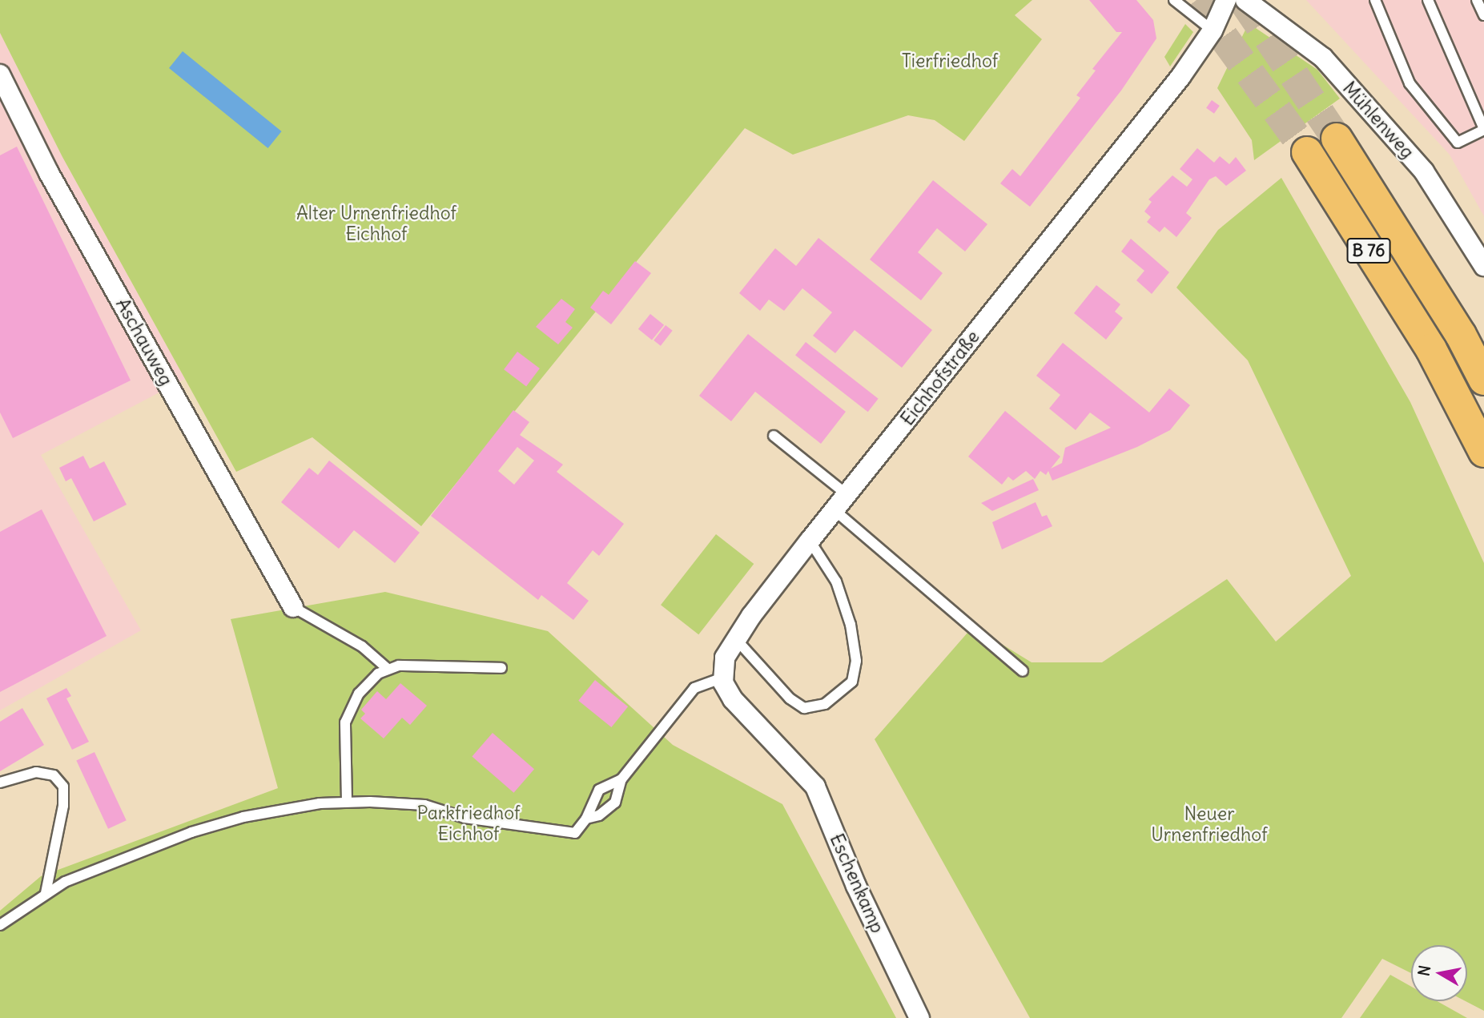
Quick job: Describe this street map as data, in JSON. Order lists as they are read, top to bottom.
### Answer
{
  "streets": {
    "highway": ["B 76"],
    "street": [
      "Mühlenweg",
      "Aschauweg",
      "Eichhofstraße",
      "Eschenkamp"
    ]
  },
  "crossings": [
    ["Eichhofstraße", "Eschenkamp"]
  ],
  "parks": [
    "Tierfriedhof",
    "Alter Urnenfriedhof Eichhof",
    "Parkfriedhof Eichhof",
    "Neuer Urnenfriedhof"
  ],
  "north": "left"
}
